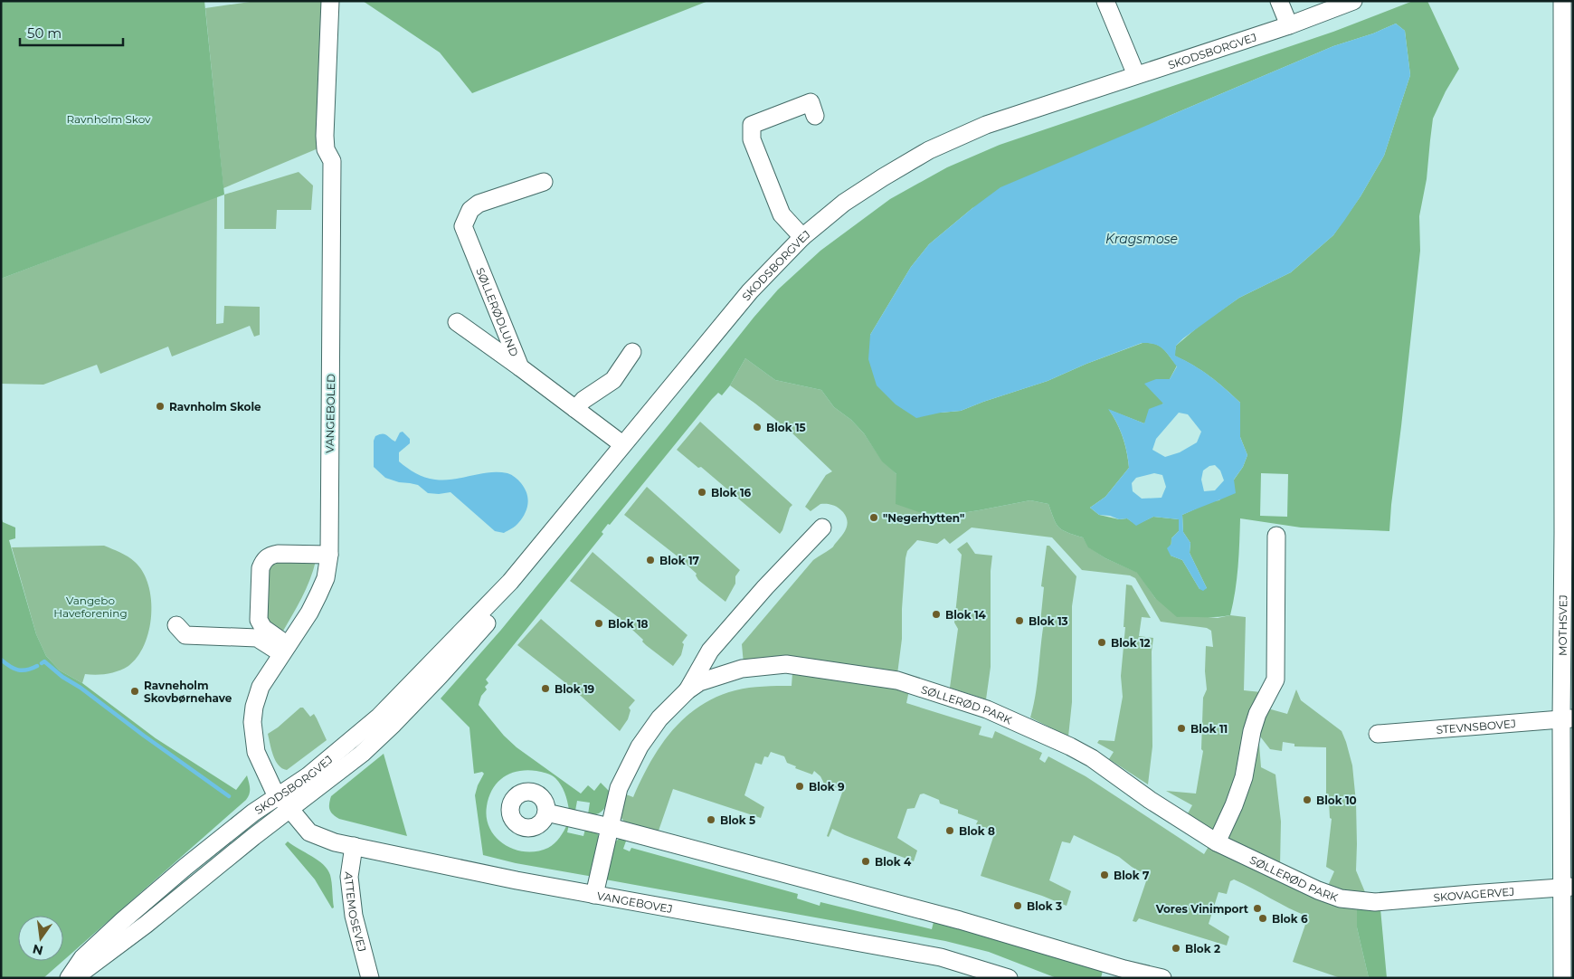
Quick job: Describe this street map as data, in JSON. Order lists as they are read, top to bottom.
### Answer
{
  "streets": {
    "street": [
      "SKODSBORGVEJ",
      "SØLLERØDLUND",
      "VANGEBOLED",
      "MOTHSVEJ",
      "SØLLERØD PARK",
      "STEVNSBOVEJ",
      "SKOVAGERVEJ",
      "VANGEBOVEJ",
      "ATTEMOSEVEJ"
    ]
  },
  "crossings": [
    ["SKODSBORGVEJ", "SØLLERØDLUND"],
    ["SKODSBORGVEJ", "VANGEBOLED"],
    ["SKODSBORGVEJ", "VANGEBOVEJ"],
    ["VANGEBOLED", "VANGEBOVEJ"],
    ["MOTHSVEJ", "STEVNSBOVEJ"],
    ["MOTHSVEJ", "SKOVAGERVEJ"],
    ["SØLLERØD PARK", "SKOVAGERVEJ"],
    ["SØLLERØD PARK", "VANGEBOVEJ"],
    ["VANGEBOVEJ", "ATTEMOSEVEJ"]
  ],
  "water": ["Kragsmose"],
  "parks": ["Ravnholm Skov", "Vangebo Haveforening"],
  "places": [
    "Ravnholm Skole",
    "Blok 15",
    "Blok 16",
    "\"Negerhytten\"",
    "Blok 17",
    "Blok 14",
    "Blok 13",
    "Blok 18",
    "Blok 12",
    "Blok 19",
    "Ravneholm Skovbørnehave",
    "Blok 11",
    "Blok 9",
    "Blok 10",
    "Blok 5",
    "Blok 8",
    "Blok 4",
    "Blok 7",
    "Blok 3",
    "Vores Vinimport",
    "Blok 6",
    "Blok 2"
  ],
  "scale_bar": "50 m",
  "north": "bottom"
}
